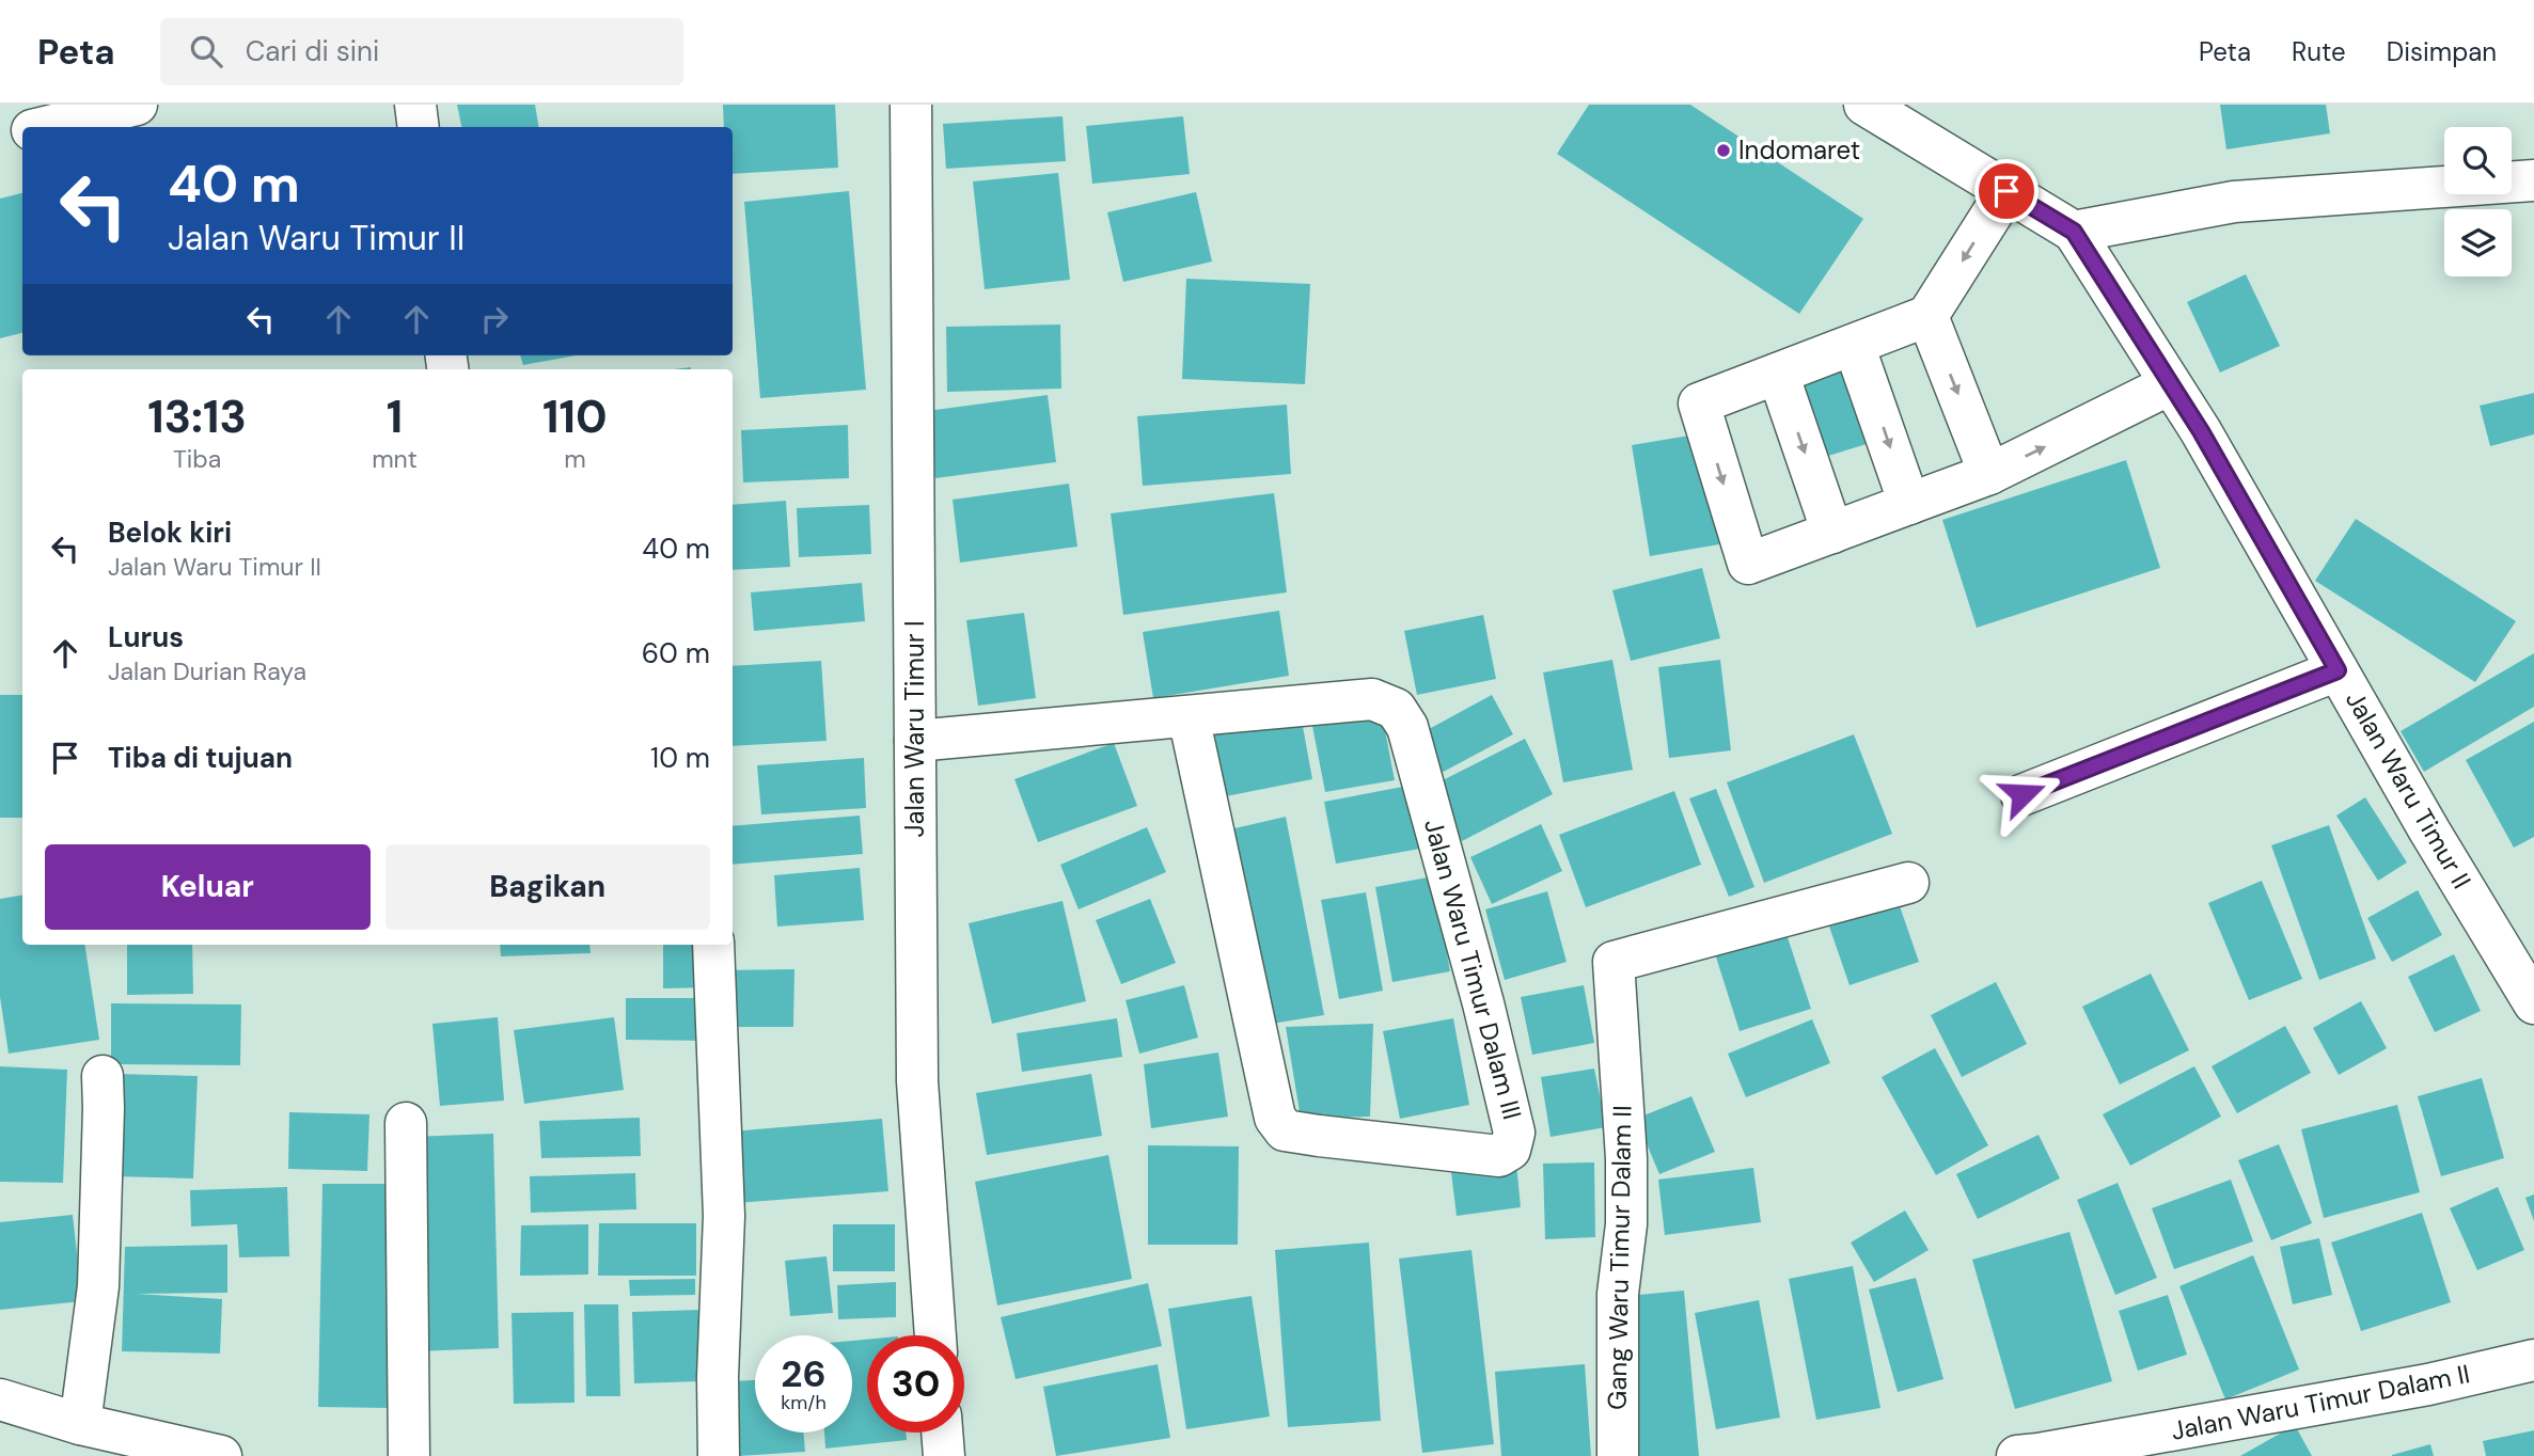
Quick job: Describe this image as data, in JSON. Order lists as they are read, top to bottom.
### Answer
{
  "streets": {
    "street": [
      "Jalan Waru Timur I",
      "Jalan Waru Timur II",
      "Jalan Waru Timur Dalam III",
      "Gang Waru Timur Dalam II",
      "Jalan Waru Timur Dalam II"
    ]
  },
  "crossings": [
    ["Jalan Waru Timur I", "Jalan Waru Timur Dalam III"]
  ],
  "places": ["Indomaret"],
  "page": {
    "header": "Peta",
    "search": "Cari di sini",
    "nav": ["Peta", "Rute", "Disimpan"],
    "turn": ["40 m", "Jalan Waru Timur II"],
    "eta": [
      "13:13",
      "Tiba",
      "1",
      "mnt",
      "110",
      "m"
    ],
    "list": [
      {
        "name": "Belok kiri",
        "note": "Jalan Waru Timur II",
        "value": "40 m"
      },
      {
        "name": "Lurus",
        "note": "Jalan Durian Raya",
        "value": "60 m"
      },
      {
        "name": "Tiba di tujuan",
        "value": "10 m"
      }
    ],
    "buttons": ["Keluar", "Bagikan"],
    "speed": "26 km/h",
    "limit": "30"
  }
}
